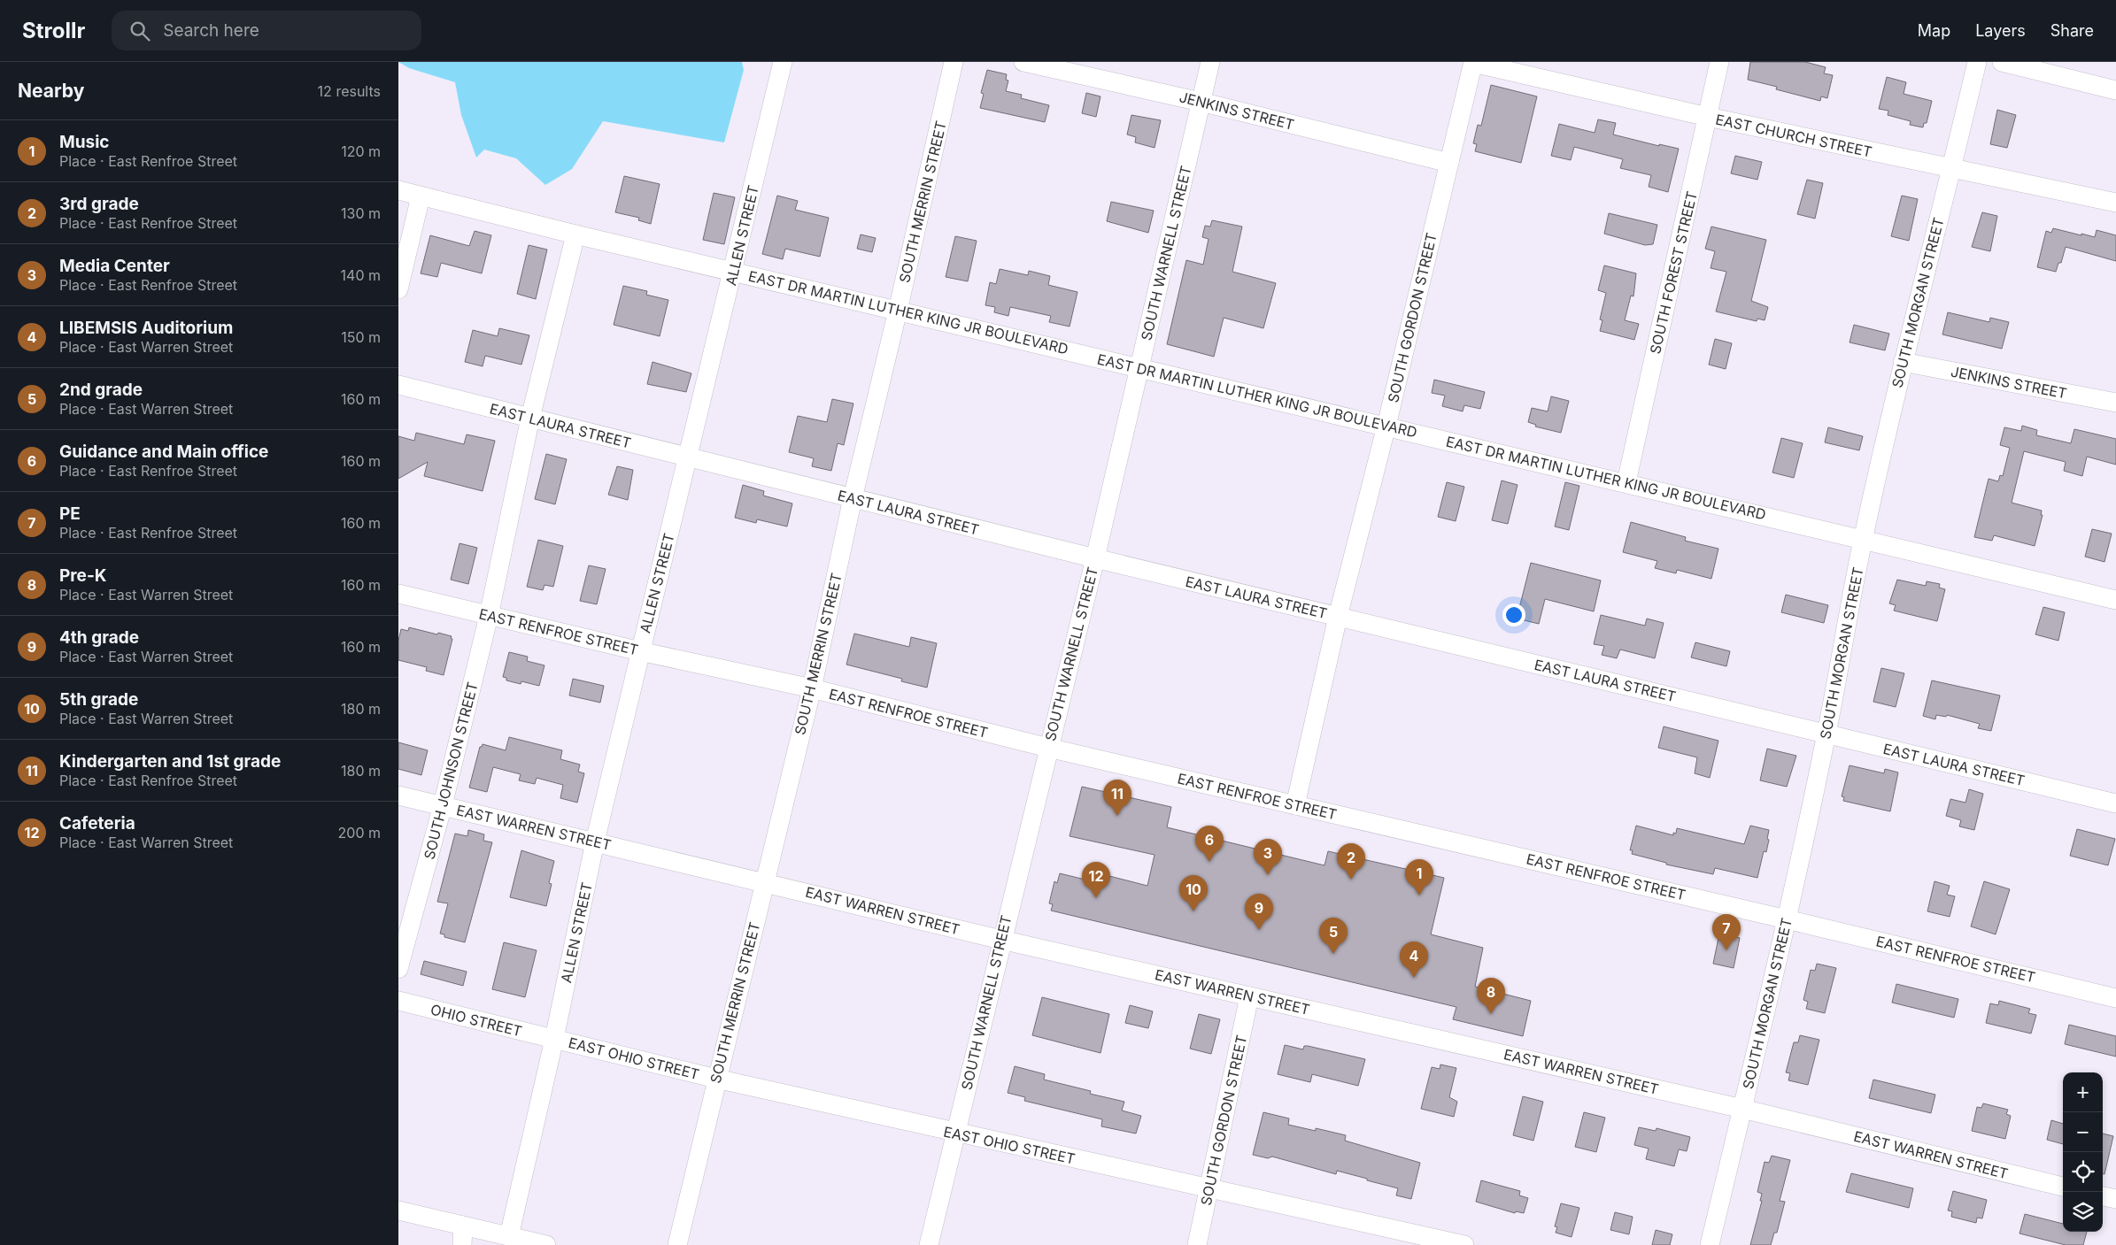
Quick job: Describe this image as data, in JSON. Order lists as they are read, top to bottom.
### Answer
{
  "streets": {
    "street": [
      "JENKINS STREET",
      "EAST CHURCH STREET",
      "SOUTH MERRIN STREET",
      "ALLEN STREET",
      "SOUTH WARNELL STREET",
      "SOUTH FOREST STREET",
      "SOUTH MORGAN STREET",
      "EAST DR MARTIN LUTHER KING JR BOULEVARD",
      "SOUTH GORDON STREET",
      "EAST LAURA STREET",
      "EAST RENFROE STREET",
      "SOUTH JOHNSON STREET",
      "EAST WARREN STREET",
      "OHIO STREET",
      "EAST OHIO STREET"
    ]
  },
  "crossings": [
    ["JENKINS STREET", "SOUTH WARNELL STREET"],
    ["JENKINS STREET", "SOUTH MORGAN STREET"],
    ["JENKINS STREET", "SOUTH GORDON STREET"],
    ["EAST CHURCH STREET", "SOUTH FOREST STREET"],
    ["EAST CHURCH STREET", "SOUTH MORGAN STREET"],
    ["EAST CHURCH STREET", "SOUTH GORDON STREET"],
    ["SOUTH MERRIN STREET", "EAST DR MARTIN LUTHER KING JR BOULEVARD"],
    ["SOUTH MERRIN STREET", "EAST LAURA STREET"],
    ["SOUTH MERRIN STREET", "EAST RENFROE STREET"],
    ["SOUTH MERRIN STREET", "EAST WARREN STREET"],
    ["SOUTH MERRIN STREET", "EAST OHIO STREET"],
    ["ALLEN STREET", "EAST DR MARTIN LUTHER KING JR BOULEVARD"],
    ["ALLEN STREET", "EAST LAURA STREET"],
    ["ALLEN STREET", "EAST RENFROE STREET"],
    ["ALLEN STREET", "EAST WARREN STREET"],
    ["ALLEN STREET", "OHIO STREET"],
    ["ALLEN STREET", "EAST OHIO STREET"],
    ["SOUTH WARNELL STREET", "EAST DR MARTIN LUTHER KING JR BOULEVARD"],
    ["SOUTH WARNELL STREET", "EAST LAURA STREET"],
    ["SOUTH WARNELL STREET", "EAST RENFROE STREET"],
    ["SOUTH WARNELL STREET", "EAST WARREN STREET"],
    ["SOUTH WARNELL STREET", "EAST OHIO STREET"],
    ["SOUTH FOREST STREET", "EAST DR MARTIN LUTHER KING JR BOULEVARD"],
    ["SOUTH MORGAN STREET", "EAST DR MARTIN LUTHER KING JR BOULEVARD"],
    ["SOUTH MORGAN STREET", "EAST LAURA STREET"],
    ["SOUTH MORGAN STREET", "EAST RENFROE STREET"],
    ["SOUTH MORGAN STREET", "EAST WARREN STREET"],
    ["EAST DR MARTIN LUTHER KING JR BOULEVARD", "SOUTH GORDON STREET"],
    ["EAST DR MARTIN LUTHER KING JR BOULEVARD", "SOUTH JOHNSON STREET"],
    ["SOUTH GORDON STREET", "EAST LAURA STREET"],
    ["SOUTH GORDON STREET", "EAST RENFROE STREET"],
    ["SOUTH GORDON STREET", "EAST WARREN STREET"],
    ["SOUTH GORDON STREET", "EAST OHIO STREET"],
    ["EAST LAURA STREET", "SOUTH JOHNSON STREET"],
    ["EAST RENFROE STREET", "SOUTH JOHNSON STREET"],
    ["SOUTH JOHNSON STREET", "EAST WARREN STREET"],
    ["OHIO STREET", "EAST OHIO STREET"]
  ],
  "page": {
    "header": "Strollr",
    "search": "Search here",
    "nav": ["Map", "Layers", "Share"],
    "heading": ["Nearby", "12 results"],
    "list": [
      {
        "mark": "1",
        "name": "Music",
        "note": "Place · East Renfroe Street",
        "value": "120 m"
      },
      {
        "mark": "2",
        "name": "3rd grade",
        "note": "Place · East Renfroe Street",
        "value": "130 m"
      },
      {
        "mark": "3",
        "name": "Media Center",
        "note": "Place · East Renfroe Street",
        "value": "140 m"
      },
      {
        "mark": "4",
        "name": "LIBEMSIS Auditorium",
        "note": "Place · East Warren Street",
        "value": "150 m"
      },
      {
        "mark": "5",
        "name": "2nd grade",
        "note": "Place · East Warren Street",
        "value": "160 m"
      },
      {
        "mark": "6",
        "name": "Guidance and Main office",
        "note": "Place · East Renfroe Street",
        "value": "160 m"
      },
      {
        "mark": "7",
        "name": "PE",
        "note": "Place · East Renfroe Street",
        "value": "160 m"
      },
      {
        "mark": "8",
        "name": "Pre-K",
        "note": "Place · East Warren Street",
        "value": "160 m"
      },
      {
        "mark": "9",
        "name": "4th grade",
        "note": "Place · East Warren Street",
        "value": "160 m"
      },
      {
        "mark": "10",
        "name": "5th grade",
        "note": "Place · East Warren Street",
        "value": "180 m"
      },
      {
        "mark": "11",
        "name": "Kindergarten and 1st grade",
        "note": "Place · East Renfroe Street",
        "value": "180 m"
      },
      {
        "mark": "12",
        "name": "Cafeteria",
        "note": "Place · East Warren Street",
        "value": "200 m"
      }
    ],
    "pins": [
      "11",
      "6",
      "3",
      "2",
      "1",
      "12",
      "10",
      "9",
      "7",
      "5",
      "4",
      "8"
    ],
    "map_buttons": ["+", "−"]
  }
}
